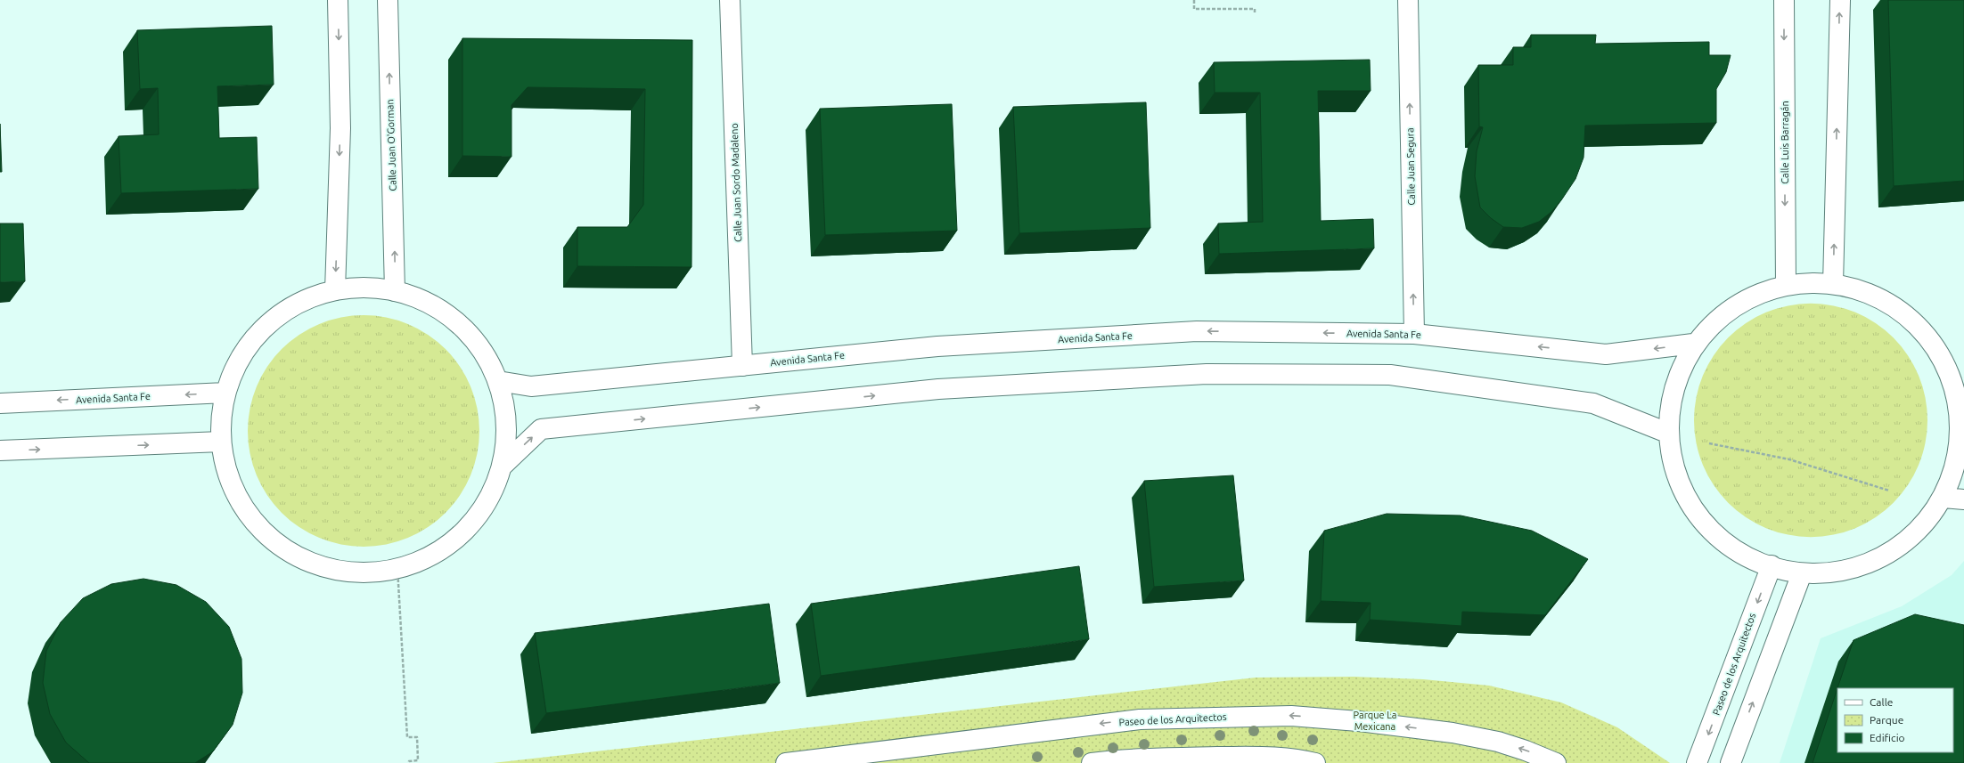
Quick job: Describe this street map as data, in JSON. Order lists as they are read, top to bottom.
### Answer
{
  "streets": {
    "street": [
      "Calle Luis Barragán",
      "Calle Juan O'Gorman",
      "Calle Juan Segura",
      "Calle Juan Sordo Madaleno",
      "Avenida Santa Fe",
      "Paseo de los Arquitectos"
    ]
  },
  "crossings": [
    ["Calle Juan Segura", "Avenida Santa Fe"],
    ["Calle Juan Sordo Madaleno", "Avenida Santa Fe"]
  ],
  "one_way": ["Calle Juan Segura", "Paseo de los Arquitectos"],
  "parks": ["Parque La Mexicana"],
  "legend": ["Calle", "Parque", "Edificio"]
}
